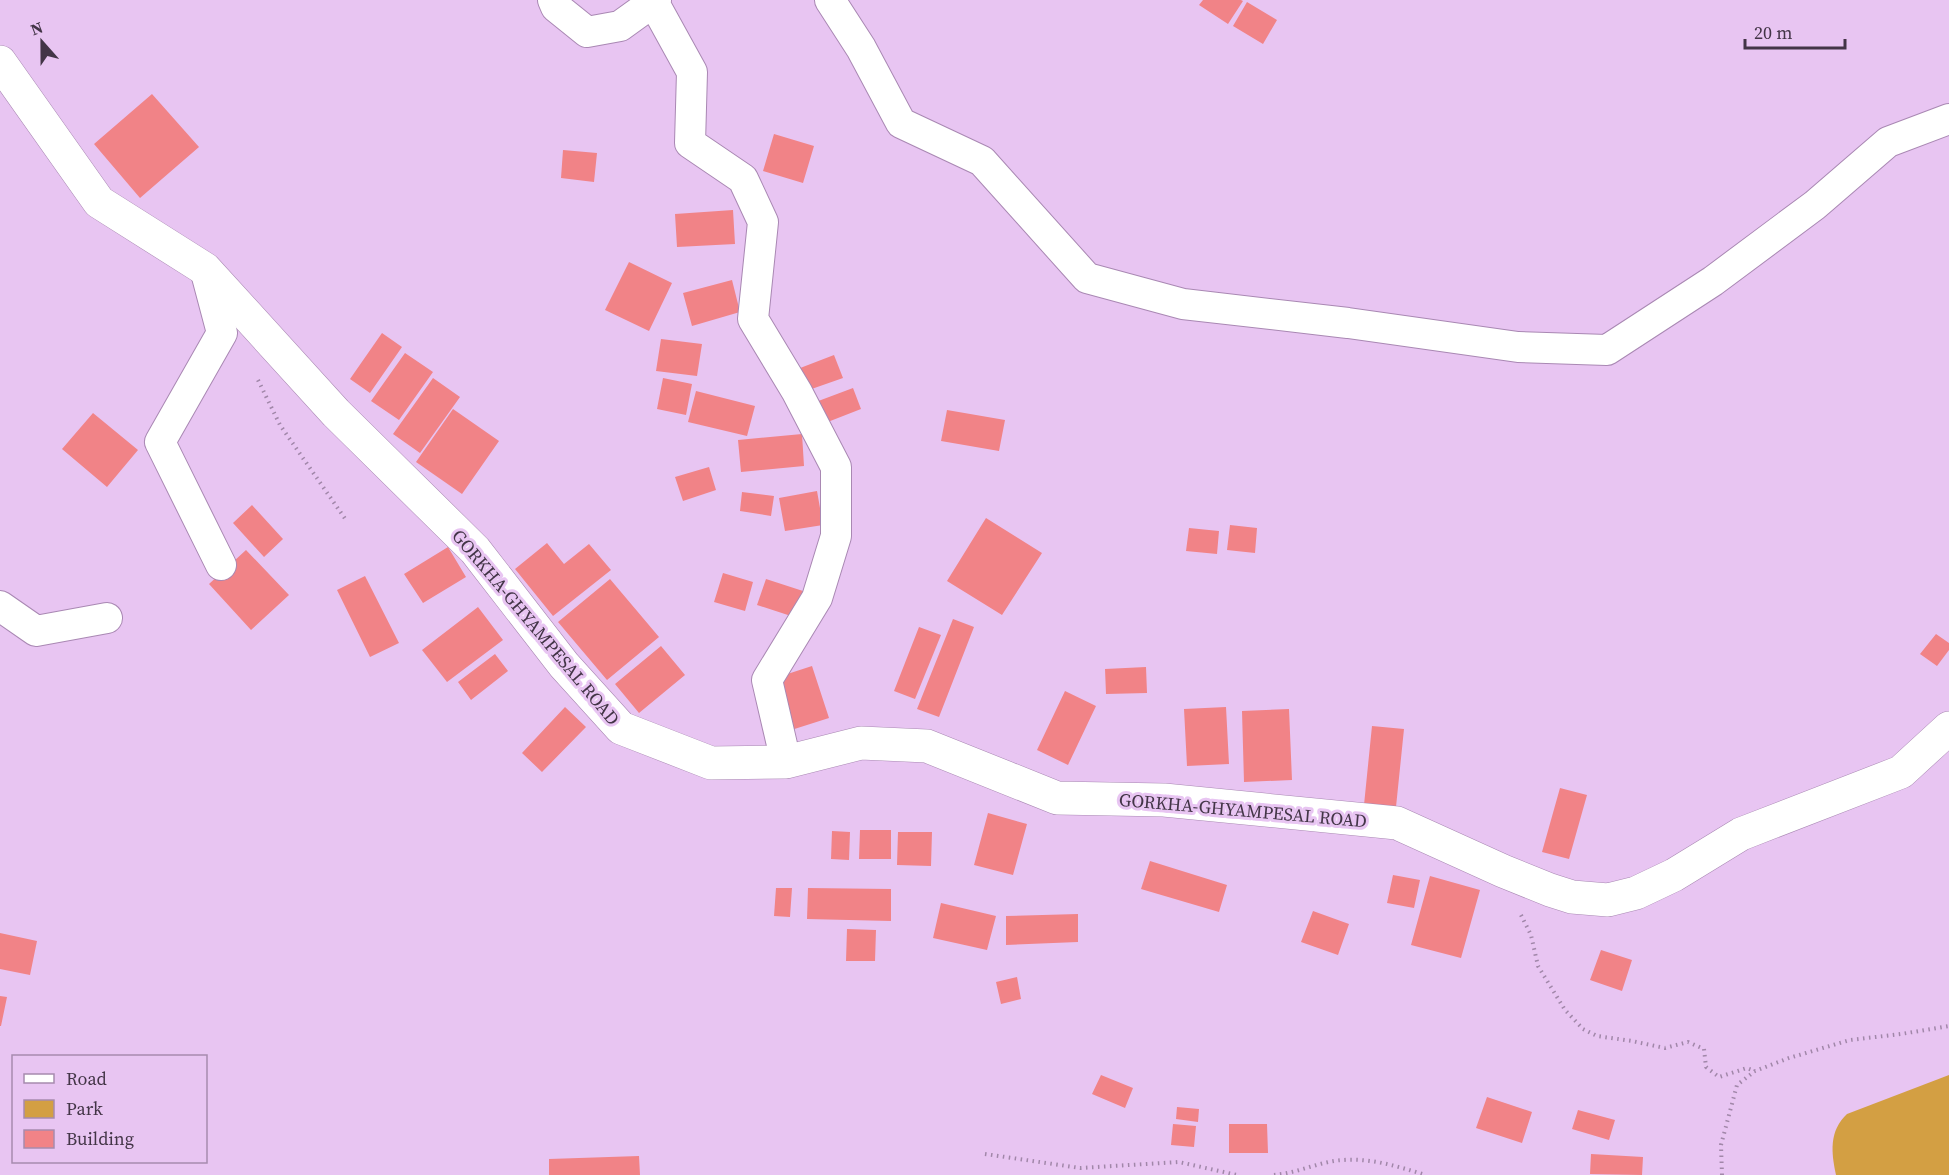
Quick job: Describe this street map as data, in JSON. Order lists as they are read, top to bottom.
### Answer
{
  "streets": {
    "main road": ["GORKHA-GHYAMPESAL ROAD"]
  },
  "legend": ["Road", "Park", "Building"],
  "scale_bar": "20 m",
  "north": "top"
}
